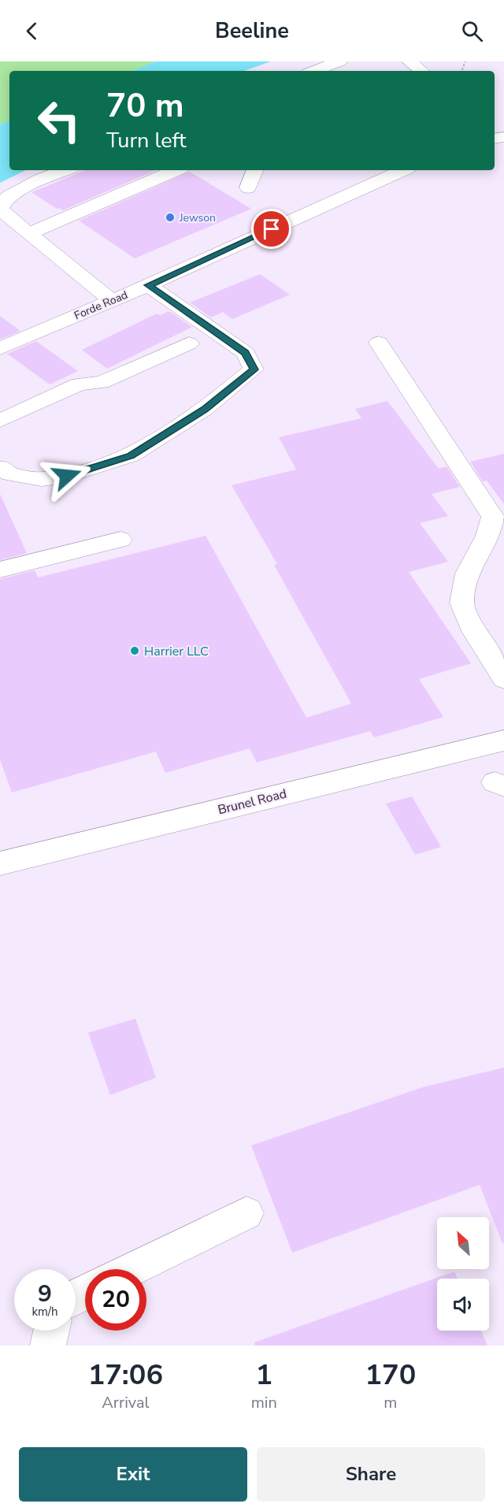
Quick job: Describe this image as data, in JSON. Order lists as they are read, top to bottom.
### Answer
{
  "streets": {
    "street": ["Forde Road", "Brunel Road"]
  },
  "places": ["Jewson", "Harrier LLC"],
  "north": "top left",
  "page": {
    "header": "Beeline",
    "turn": ["70 m", "Turn left"],
    "speed": "9 km/h",
    "limit": "20",
    "eta": [
      "17:06",
      "Arrival",
      "1",
      "min",
      "170",
      "m"
    ],
    "buttons": ["Exit", "Share"]
  }
}
